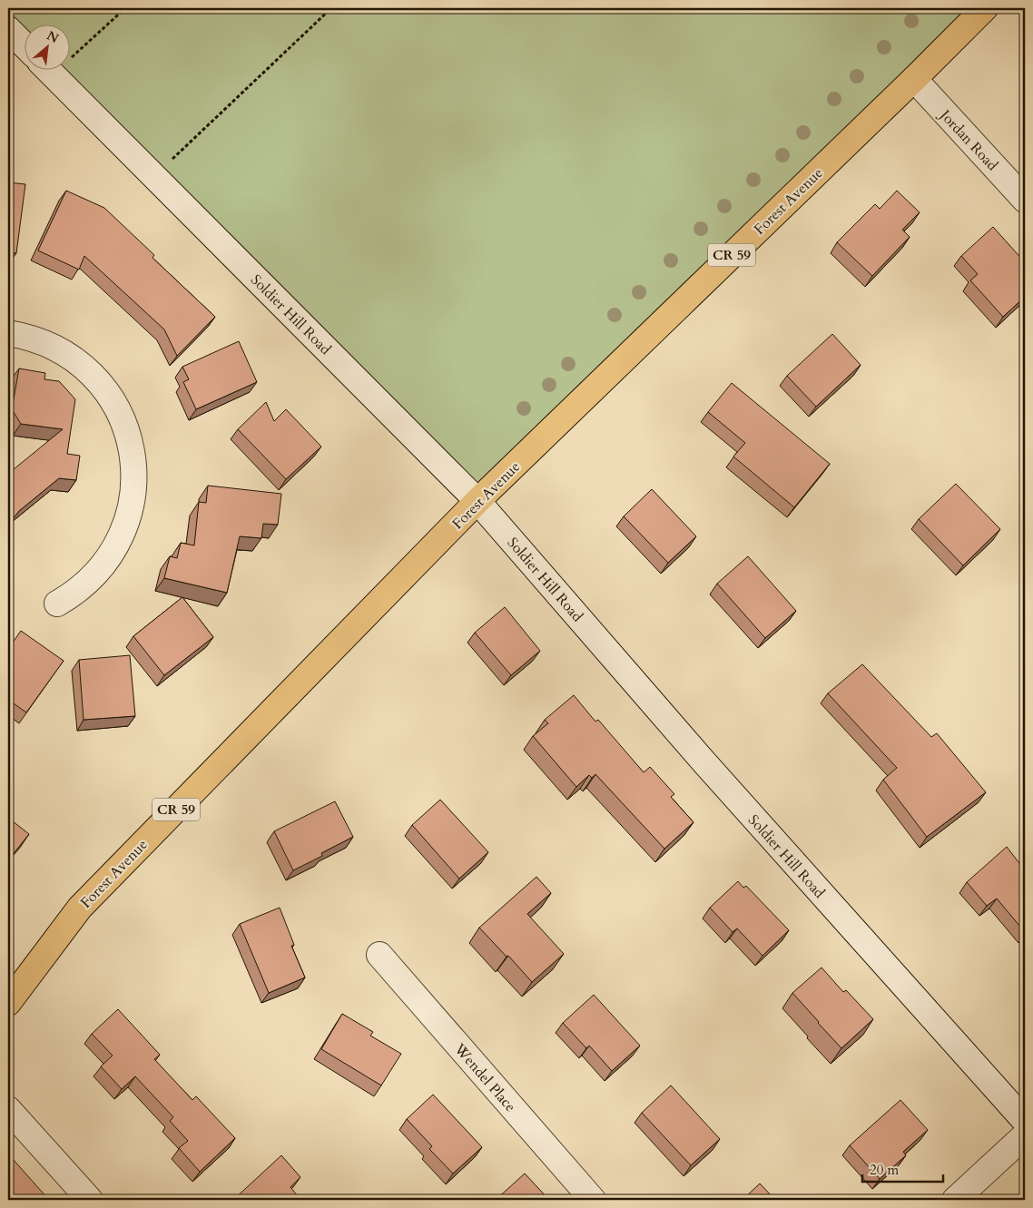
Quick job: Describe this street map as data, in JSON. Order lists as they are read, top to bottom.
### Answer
{
  "streets": {
    "main road": ["Forest Avenue", "CR 59"],
    "street": ["Jordan Road", "Soldier Hill Road", "Wendel Place"]
  },
  "crossings": [
    ["Jordan Road", "Forest Avenue"],
    ["Forest Avenue", "Soldier Hill Road"]
  ],
  "scale_bar": "20 m",
  "north": "top right"
}
